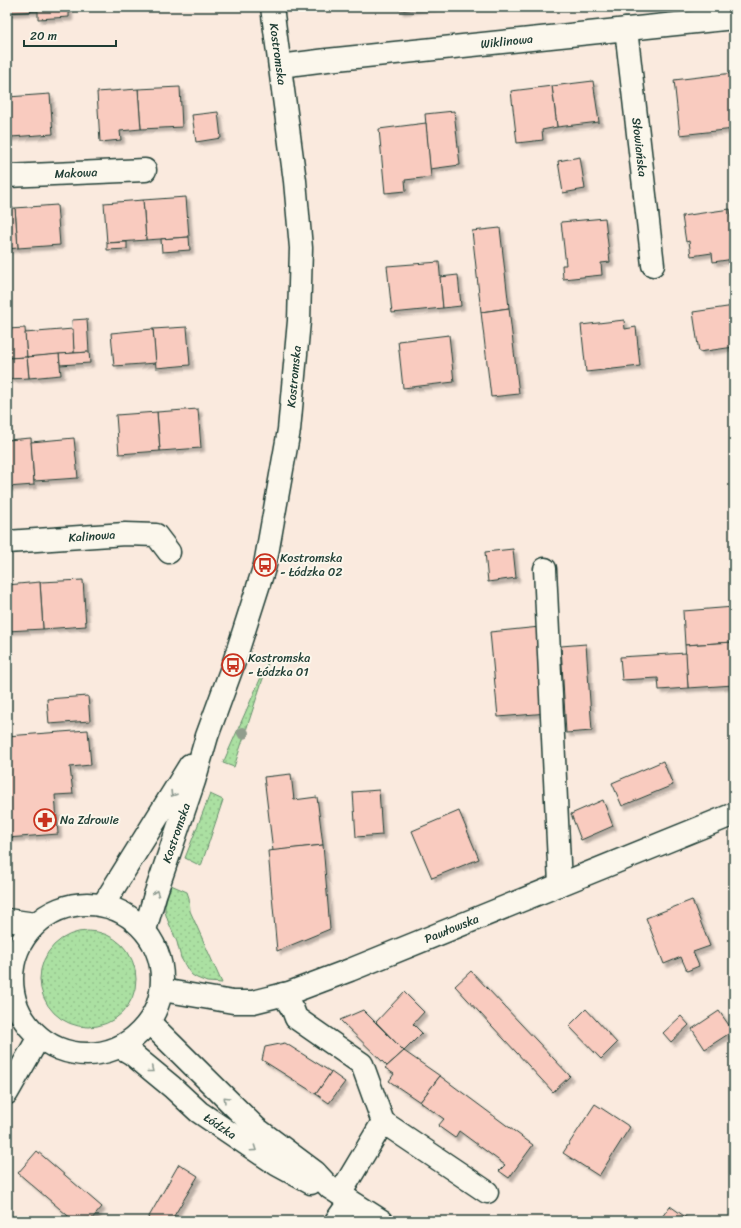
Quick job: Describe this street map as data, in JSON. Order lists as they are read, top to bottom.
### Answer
{
  "streets": {
    "street": [
      "Wiklinowa",
      "Kostromska",
      "Słowiańska",
      "Makowa",
      "Kalinowa",
      "Pawłowska",
      "Łódzka"
    ]
  },
  "crossings": [
    ["Wiklinowa", "Kostromska"],
    ["Wiklinowa", "Słowiańska"]
  ],
  "places": {
    "bus stop": ["Kostromska - Łódzka 02", "Kostromska - Łódzka 01"],
    "pharmacy": ["Na Zdrowie"]
  },
  "scale_bar": "20 m"
}
